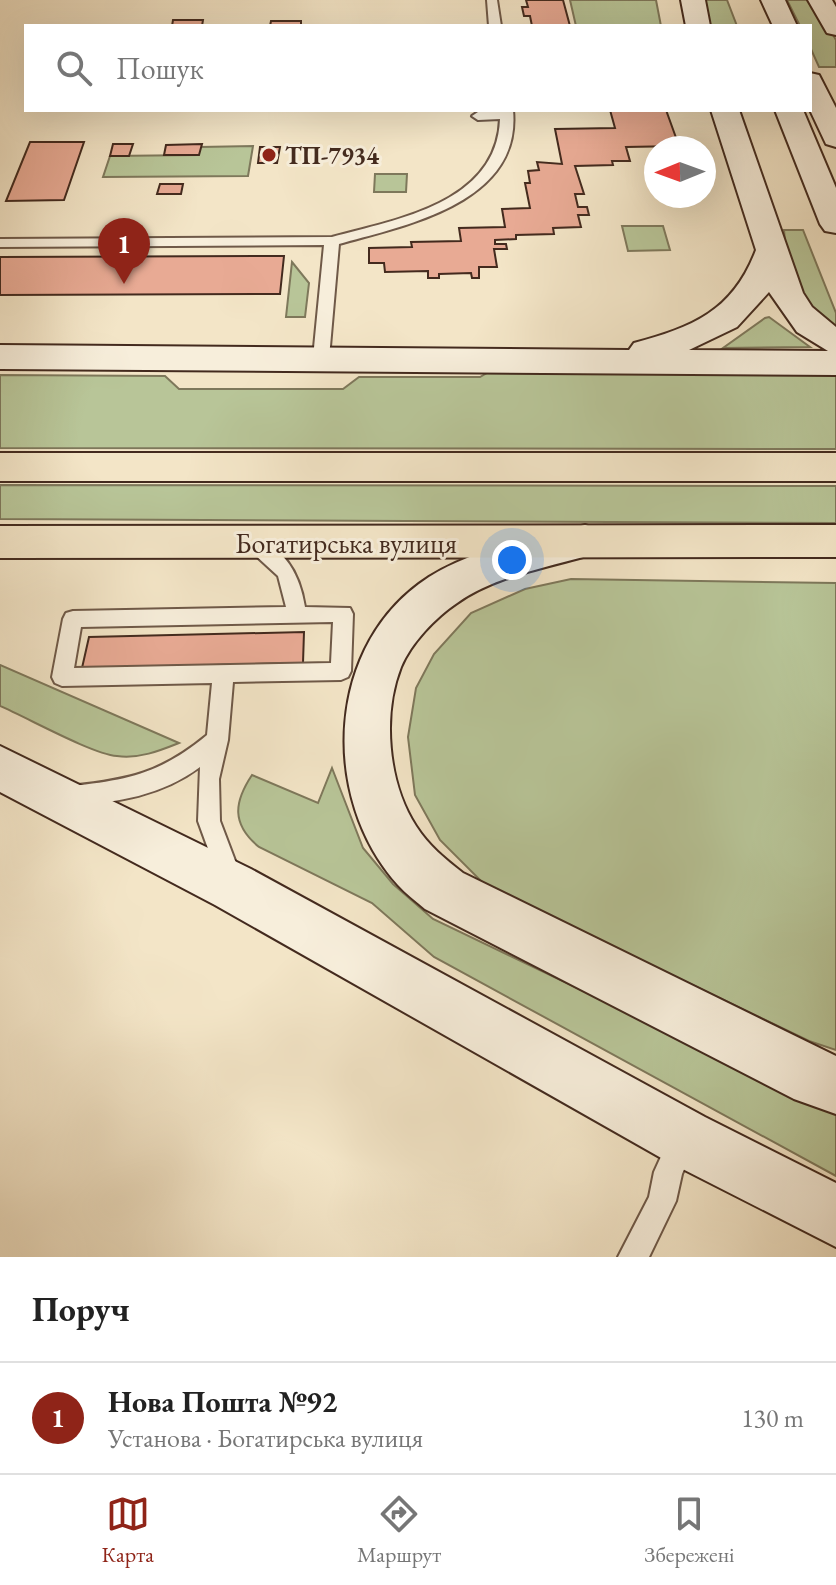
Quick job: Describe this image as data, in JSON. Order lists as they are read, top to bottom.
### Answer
{
  "streets": {
    "main road": ["Богатирська вулиця"]
  },
  "places": ["ТП-7934"],
  "north": "left",
  "page": {
    "search": "Пошук",
    "pins": "1",
    "heading": "Поруч",
    "list": [
      {
        "mark": "1",
        "name": "Нова Пошта №92",
        "note": "Установа · Богатирська вулиця",
        "value": "130 m"
      }
    ],
    "nav": ["Карта", "Маршрут", "Збережені"]
  }
}
